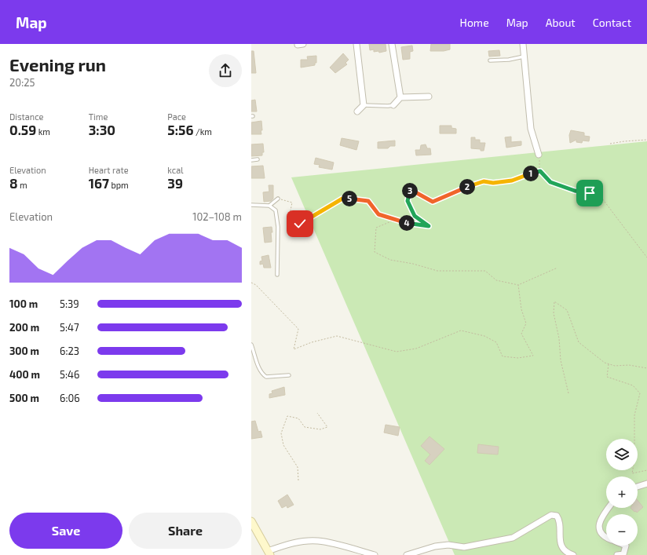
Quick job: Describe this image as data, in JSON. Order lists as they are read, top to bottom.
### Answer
{
  "page": {
    "header": "Map",
    "nav": [
      "Home",
      "Map",
      "About",
      "Contact"
    ],
    "heading": ["Evening run", "20:25"],
    "stats": [
      ["Distance", "0.59 km"],
      ["Time", "3:30"],
      ["Pace", "5:56 /km"],
      ["Elevation", "8 m"],
      ["Heart rate", "167 bpm"],
      ["kcal", "39"]
    ],
    "pins": [
      "1",
      "2",
      "3",
      "5",
      "4"
    ],
    "chart": ["Elevation", "102–108 m"],
    "list": [
      {
        "name": "100 m",
        "note": "5:39"
      },
      {
        "name": "200 m",
        "note": "5:47"
      },
      {
        "name": "300 m",
        "note": "6:23"
      },
      {
        "name": "400 m",
        "note": "5:46"
      },
      {
        "name": "500 m",
        "note": "6:06"
      }
    ],
    "map_buttons": ["+", "−"],
    "buttons": ["Save", "Share"]
  }
}
